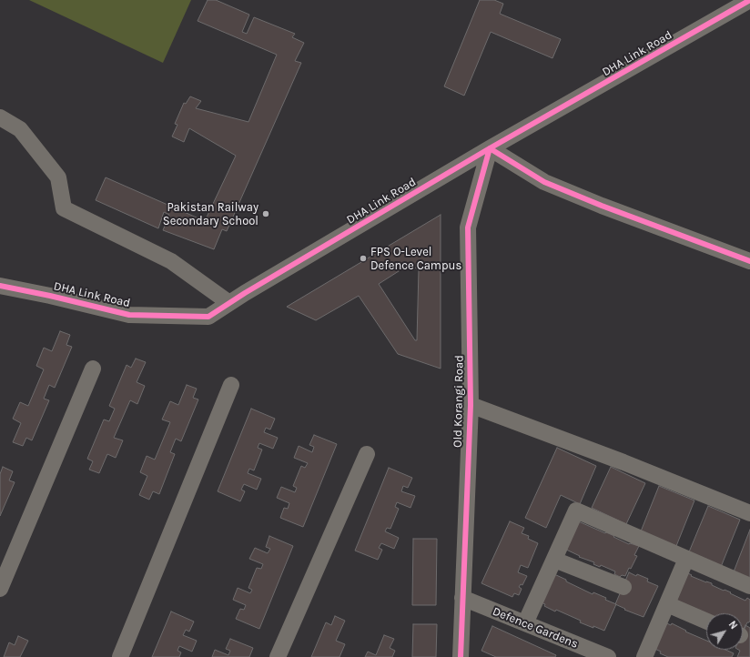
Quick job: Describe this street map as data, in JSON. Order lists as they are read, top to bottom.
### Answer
{
  "streets": {
    "street": ["DHA Link Road", "Old Korangi Road", "Defence Gardens"]
  },
  "crossings": [
    ["DHA Link Road", "Old Korangi Road"],
    ["Old Korangi Road", "Defence Gardens"]
  ],
  "places": ["Pakistan Railway Secondary School", "FPS O-Level Defence Campus"],
  "north": "top right"
}
